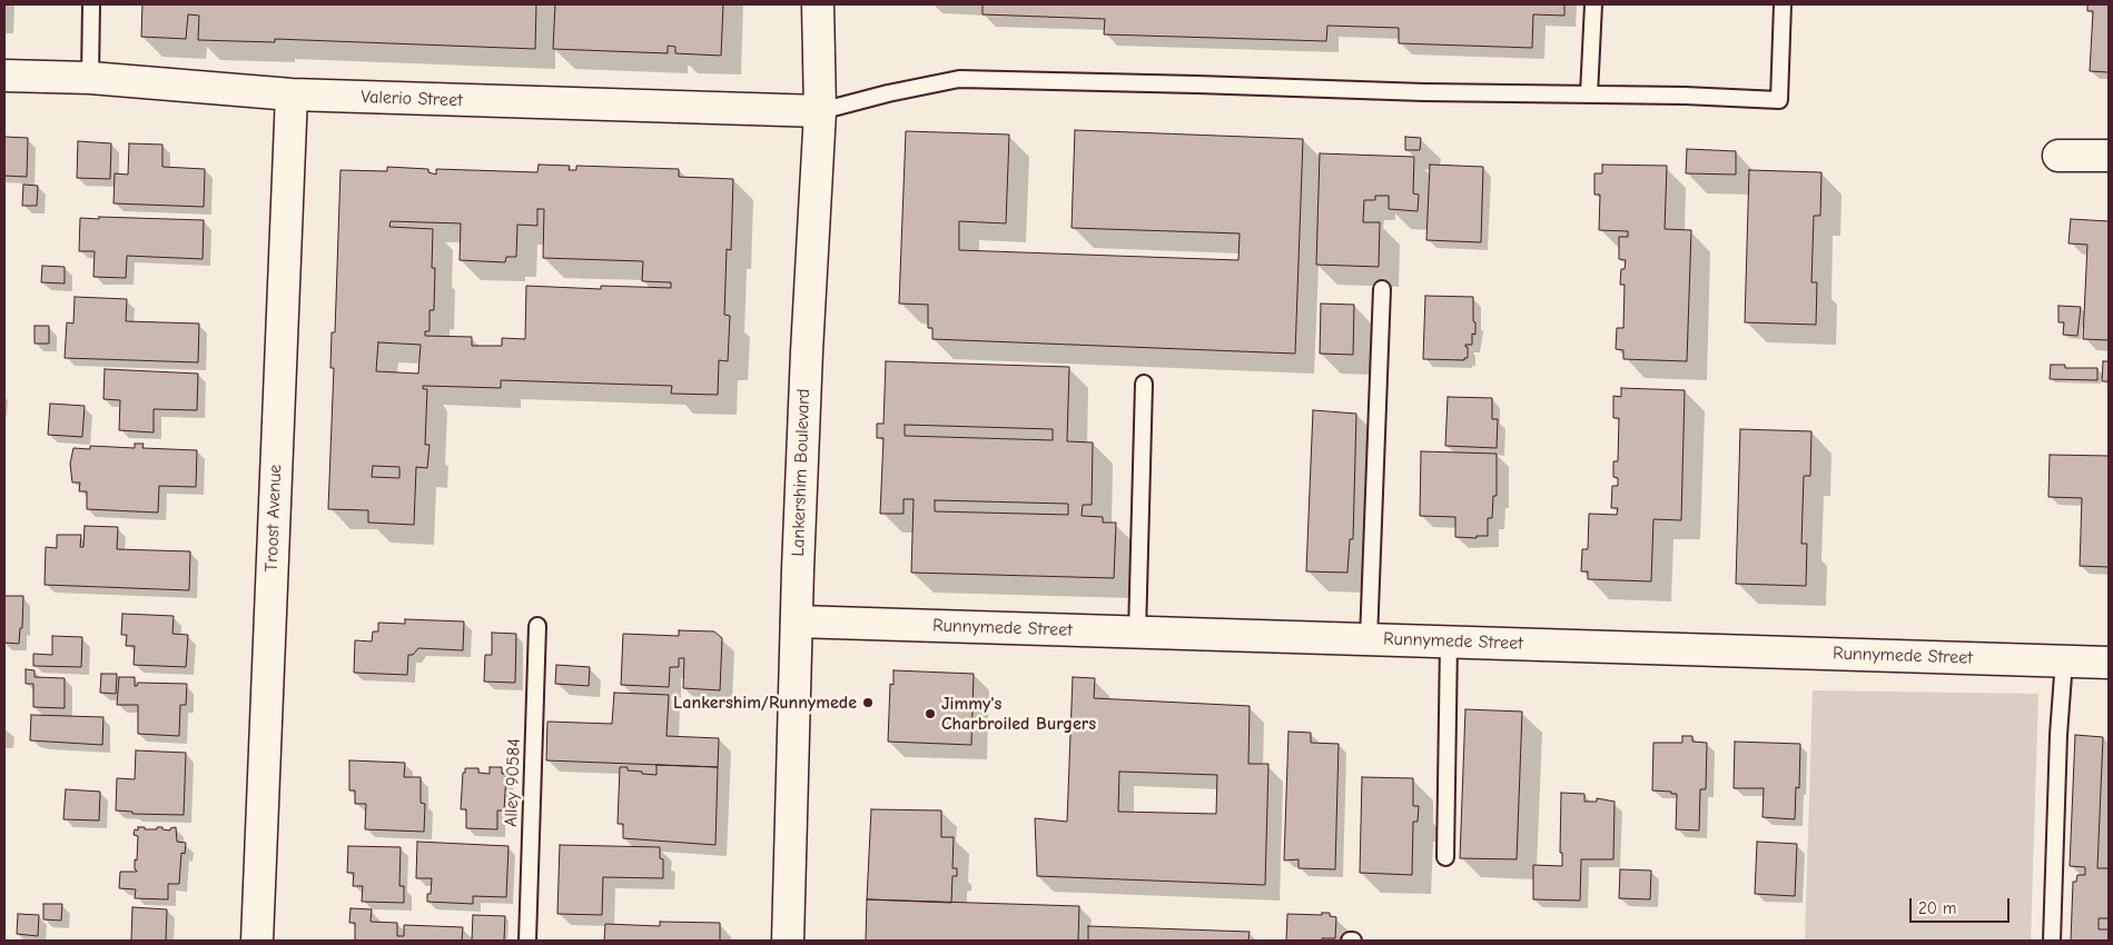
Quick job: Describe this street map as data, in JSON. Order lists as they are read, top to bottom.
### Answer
{
  "streets": {
    "street": [
      "Valerio Street",
      "Lankershim Boulevard",
      "Troost Avenue",
      "Runnymede Street"
    ],
    "lane": ["Alley 90584"]
  },
  "crossings": [
    ["Valerio Street", "Lankershim Boulevard"],
    ["Valerio Street", "Troost Avenue"],
    ["Lankershim Boulevard", "Runnymede Street"]
  ],
  "places": ["Lankershim/Runnymede", "Jimmy's Charbroiled Burgers"],
  "scale_bar": "20 m"
}
